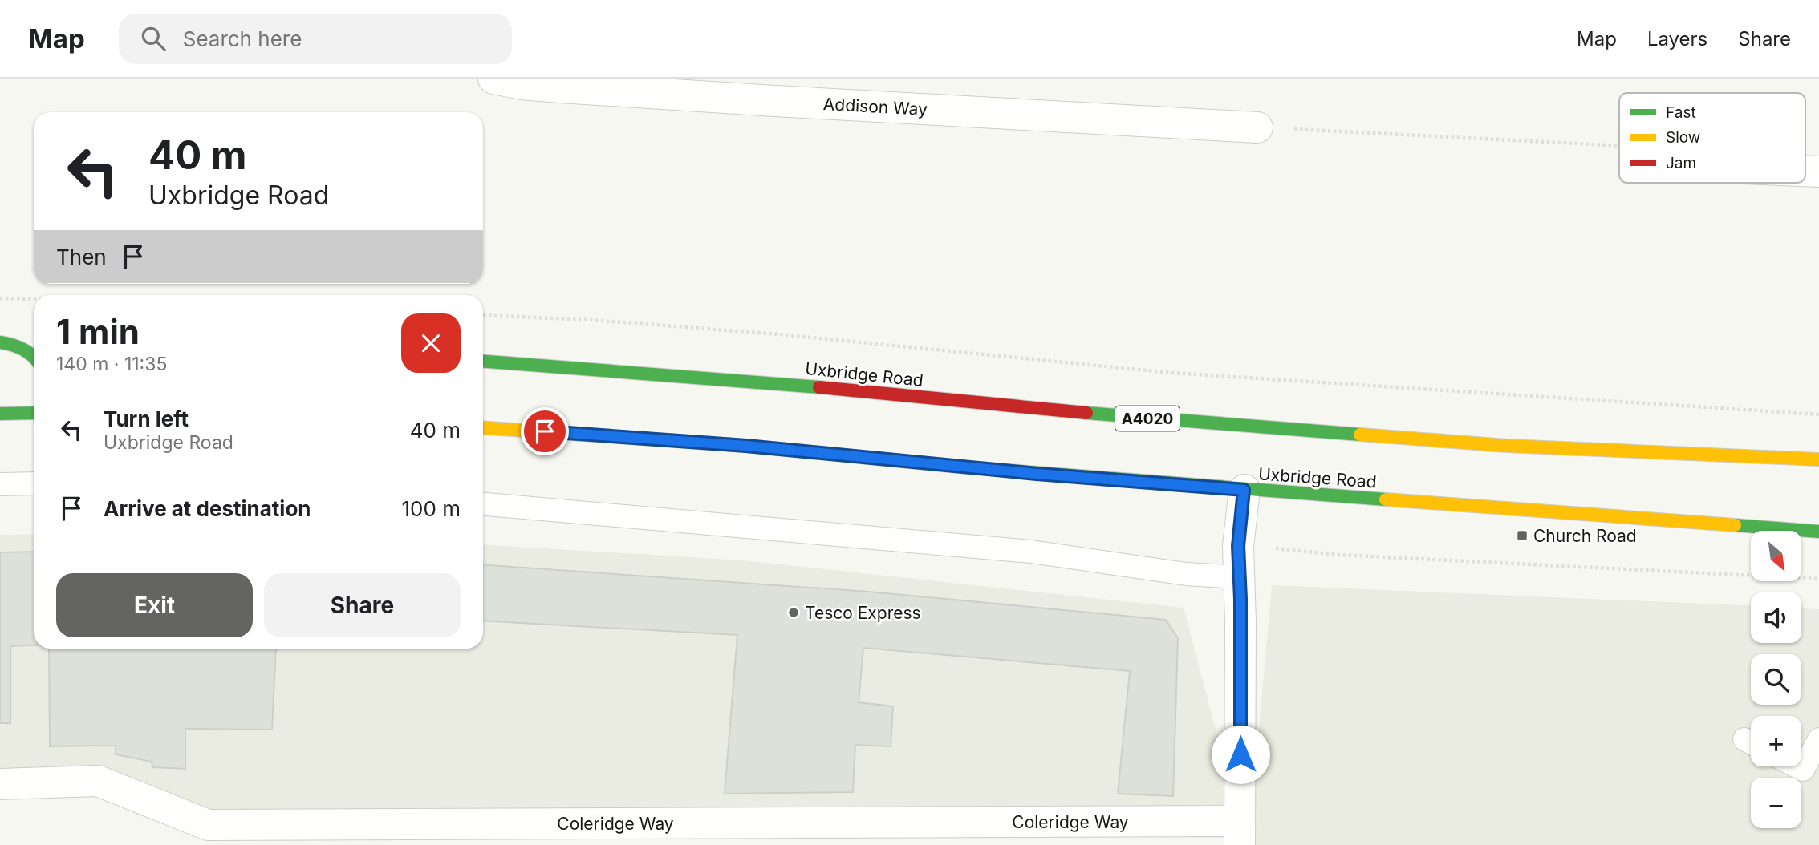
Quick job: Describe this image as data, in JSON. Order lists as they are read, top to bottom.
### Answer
{
  "streets": {
    "main road": ["Uxbridge Road", "A4020"],
    "street": ["Addison Way", "Coleridge Way"]
  },
  "places": {
    "transit": ["Church Road"],
    "other": ["Tesco Express"]
  },
  "legend": ["Fast", "Slow", "Jam"],
  "north": "bottom right",
  "page": {
    "header": "Map",
    "search": "Search here",
    "nav": ["Map", "Layers", "Share"],
    "turn": ["40 m", "Uxbridge Road"],
    "then": "Then",
    "heading": ["1 min", "140 m · 11:35"],
    "list": [
      {
        "name": "Turn left",
        "note": "Uxbridge Road",
        "value": "40 m"
      },
      {
        "name": "Arrive at destination",
        "value": "100 m"
      }
    ],
    "map_buttons": ["+", "−"],
    "buttons": ["Exit", "Share"]
  }
}
